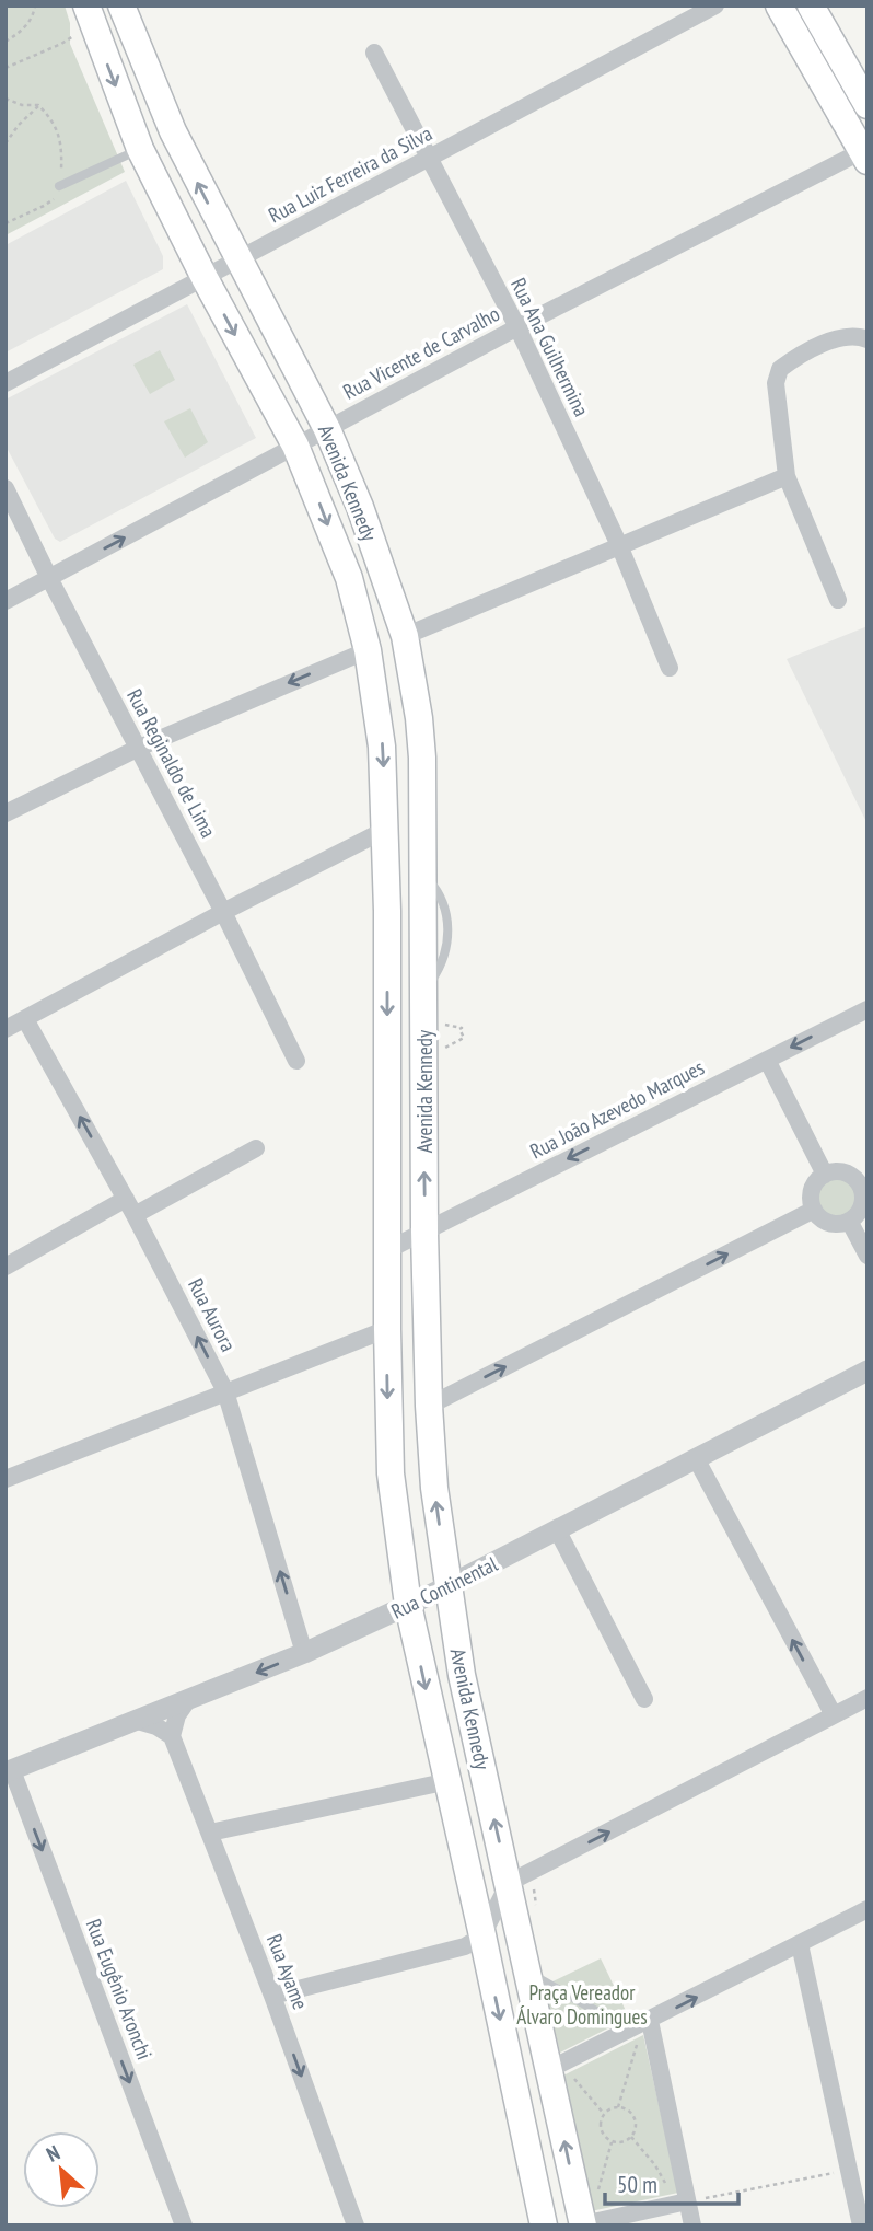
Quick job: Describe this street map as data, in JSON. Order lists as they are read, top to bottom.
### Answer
{
  "streets": {
    "main road": ["Avenida Kennedy"],
    "street": [
      "Rua Luiz Ferreira da Silva",
      "Rua Ana Guilhermina",
      "Rua Vicente de Carvalho",
      "Rua Reginaldo de Lima",
      "Rua João Azevedo Marques",
      "Rua Aurora",
      "Rua Continental",
      "Rua Ayame",
      "Rua Eugênio Aronchi"
    ]
  },
  "crossings": [
    ["Rua Luiz Ferreira da Silva", "Rua Ana Guilhermina"],
    ["Rua Luiz Ferreira da Silva", "Avenida Kennedy"],
    ["Rua Ana Guilhermina", "Rua Vicente de Carvalho"],
    ["Rua Vicente de Carvalho", "Avenida Kennedy"],
    ["Rua Vicente de Carvalho", "Rua Reginaldo de Lima"],
    ["Avenida Kennedy", "Rua João Azevedo Marques"],
    ["Avenida Kennedy", "Rua Continental"],
    ["Rua Aurora", "Rua Continental"],
    ["Rua Continental", "Rua Eugênio Aronchi"]
  ],
  "one_way": [
    "Rua João Azevedo Marques",
    "Rua Aurora",
    "Rua Ayame",
    "Rua Eugênio Aronchi"
  ],
  "parks": ["Praça Vereador Álvaro Domingues"],
  "scale_bar": "50 m",
  "north": "top left"
}
